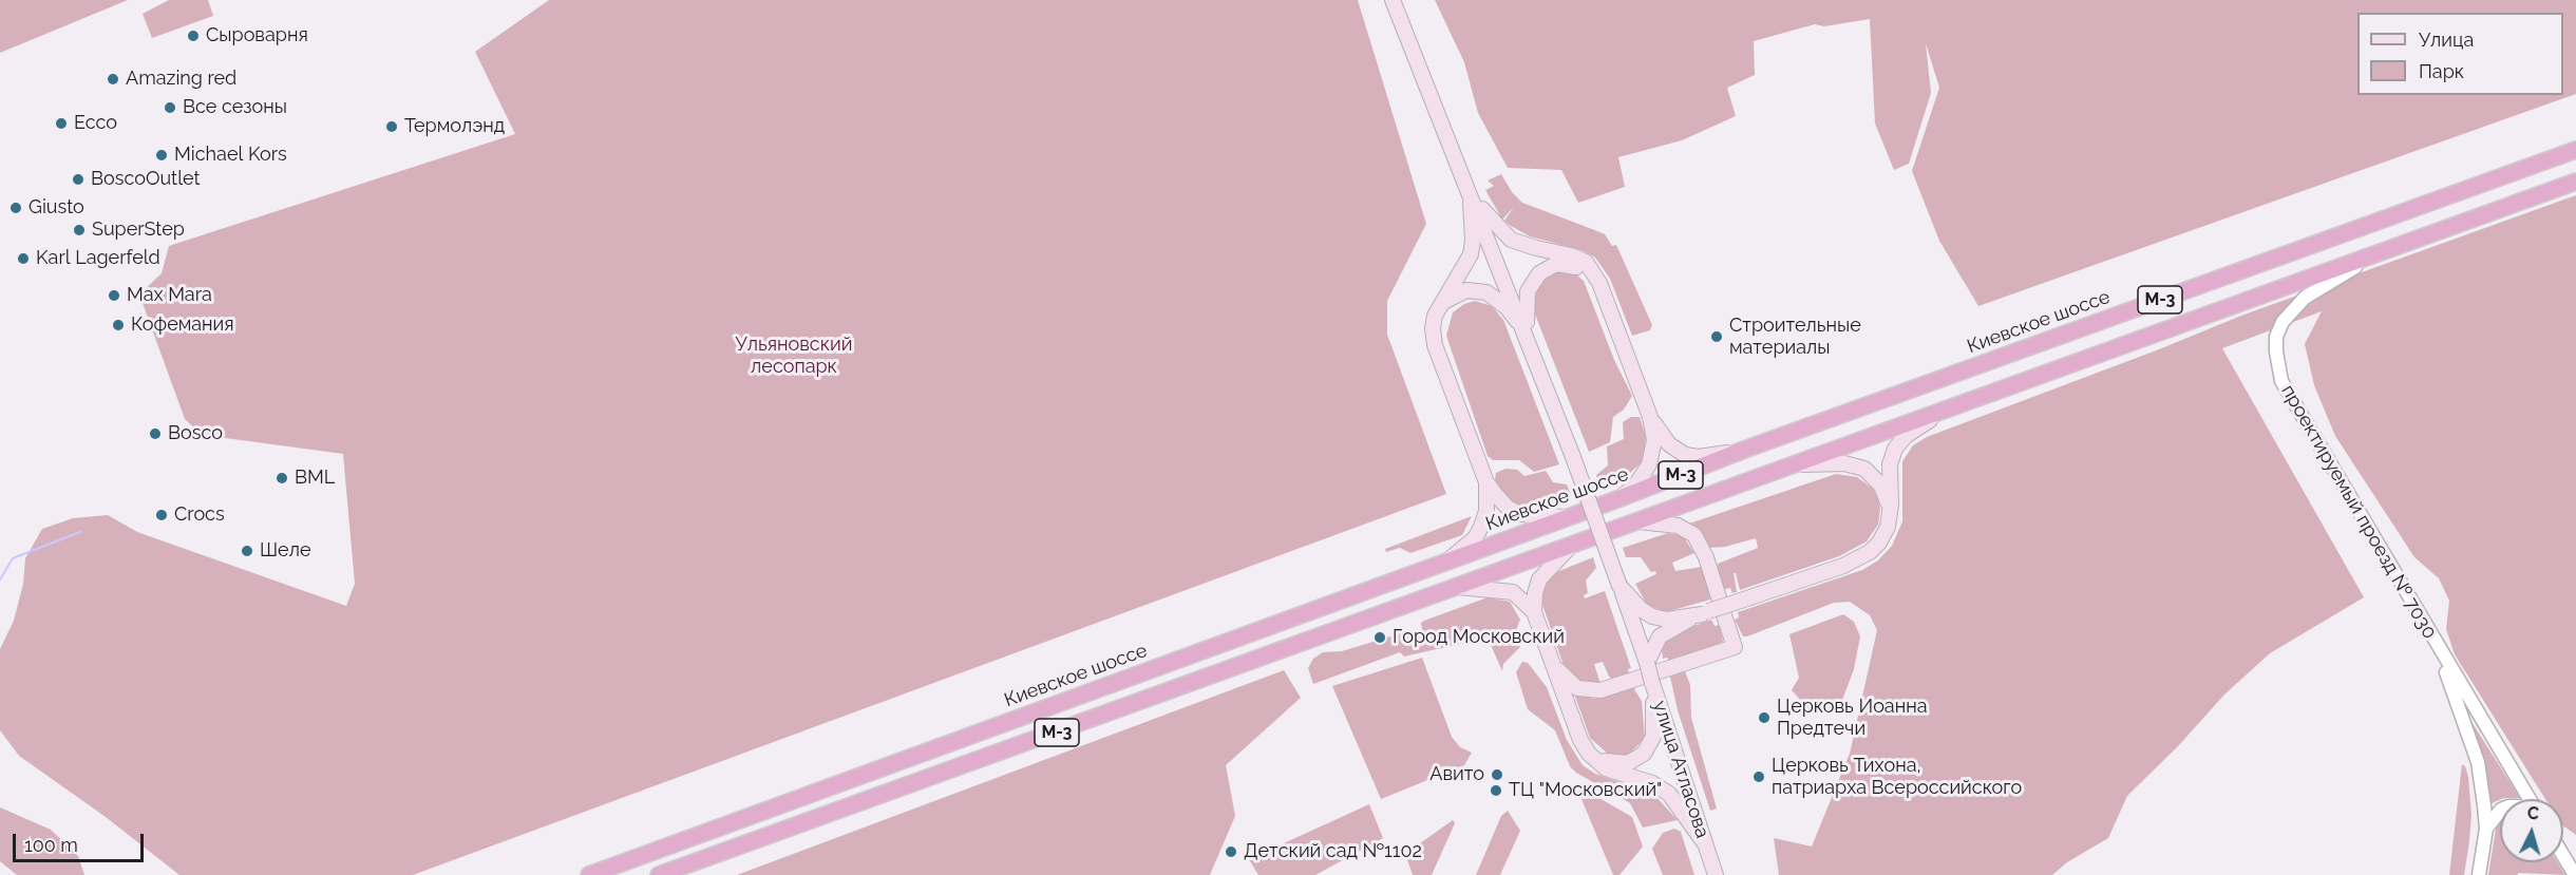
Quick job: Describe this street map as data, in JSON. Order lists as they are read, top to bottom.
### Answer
{
  "streets": {
    "highway": ["М-3", "Киевское шоссе"],
    "main road": ["улица Атласова"],
    "street": ["проектируемый проезд № 7030"]
  },
  "crossings": [
    ["М-3", "проектируемый проезд № 7030"]
  ],
  "parks": ["Ульяновский лесопарк"],
  "places": [
    "Сыроварня",
    "Amazing red",
    "Все сезоны",
    "Ecco",
    "Термолэнд",
    "Michael Kors",
    "BoscoOutlet",
    "Giusto",
    "SuperStep",
    "Karl Lagerfeld",
    "Max Mara",
    "Кофемания",
    "Строительные материалы",
    "Bosco",
    "BML",
    "Crocs",
    "Шеле",
    "Город Московский",
    "Церковь Иоанна Предтечи",
    "Авито",
    "Церковь Тихона, патриарха Всероссийского",
    "ТЦ \"Московский\"",
    "Детский сад №1102"
  ],
  "legend": ["Улица", "Парк"],
  "scale_bar": "100 m",
  "north": "top"
}
